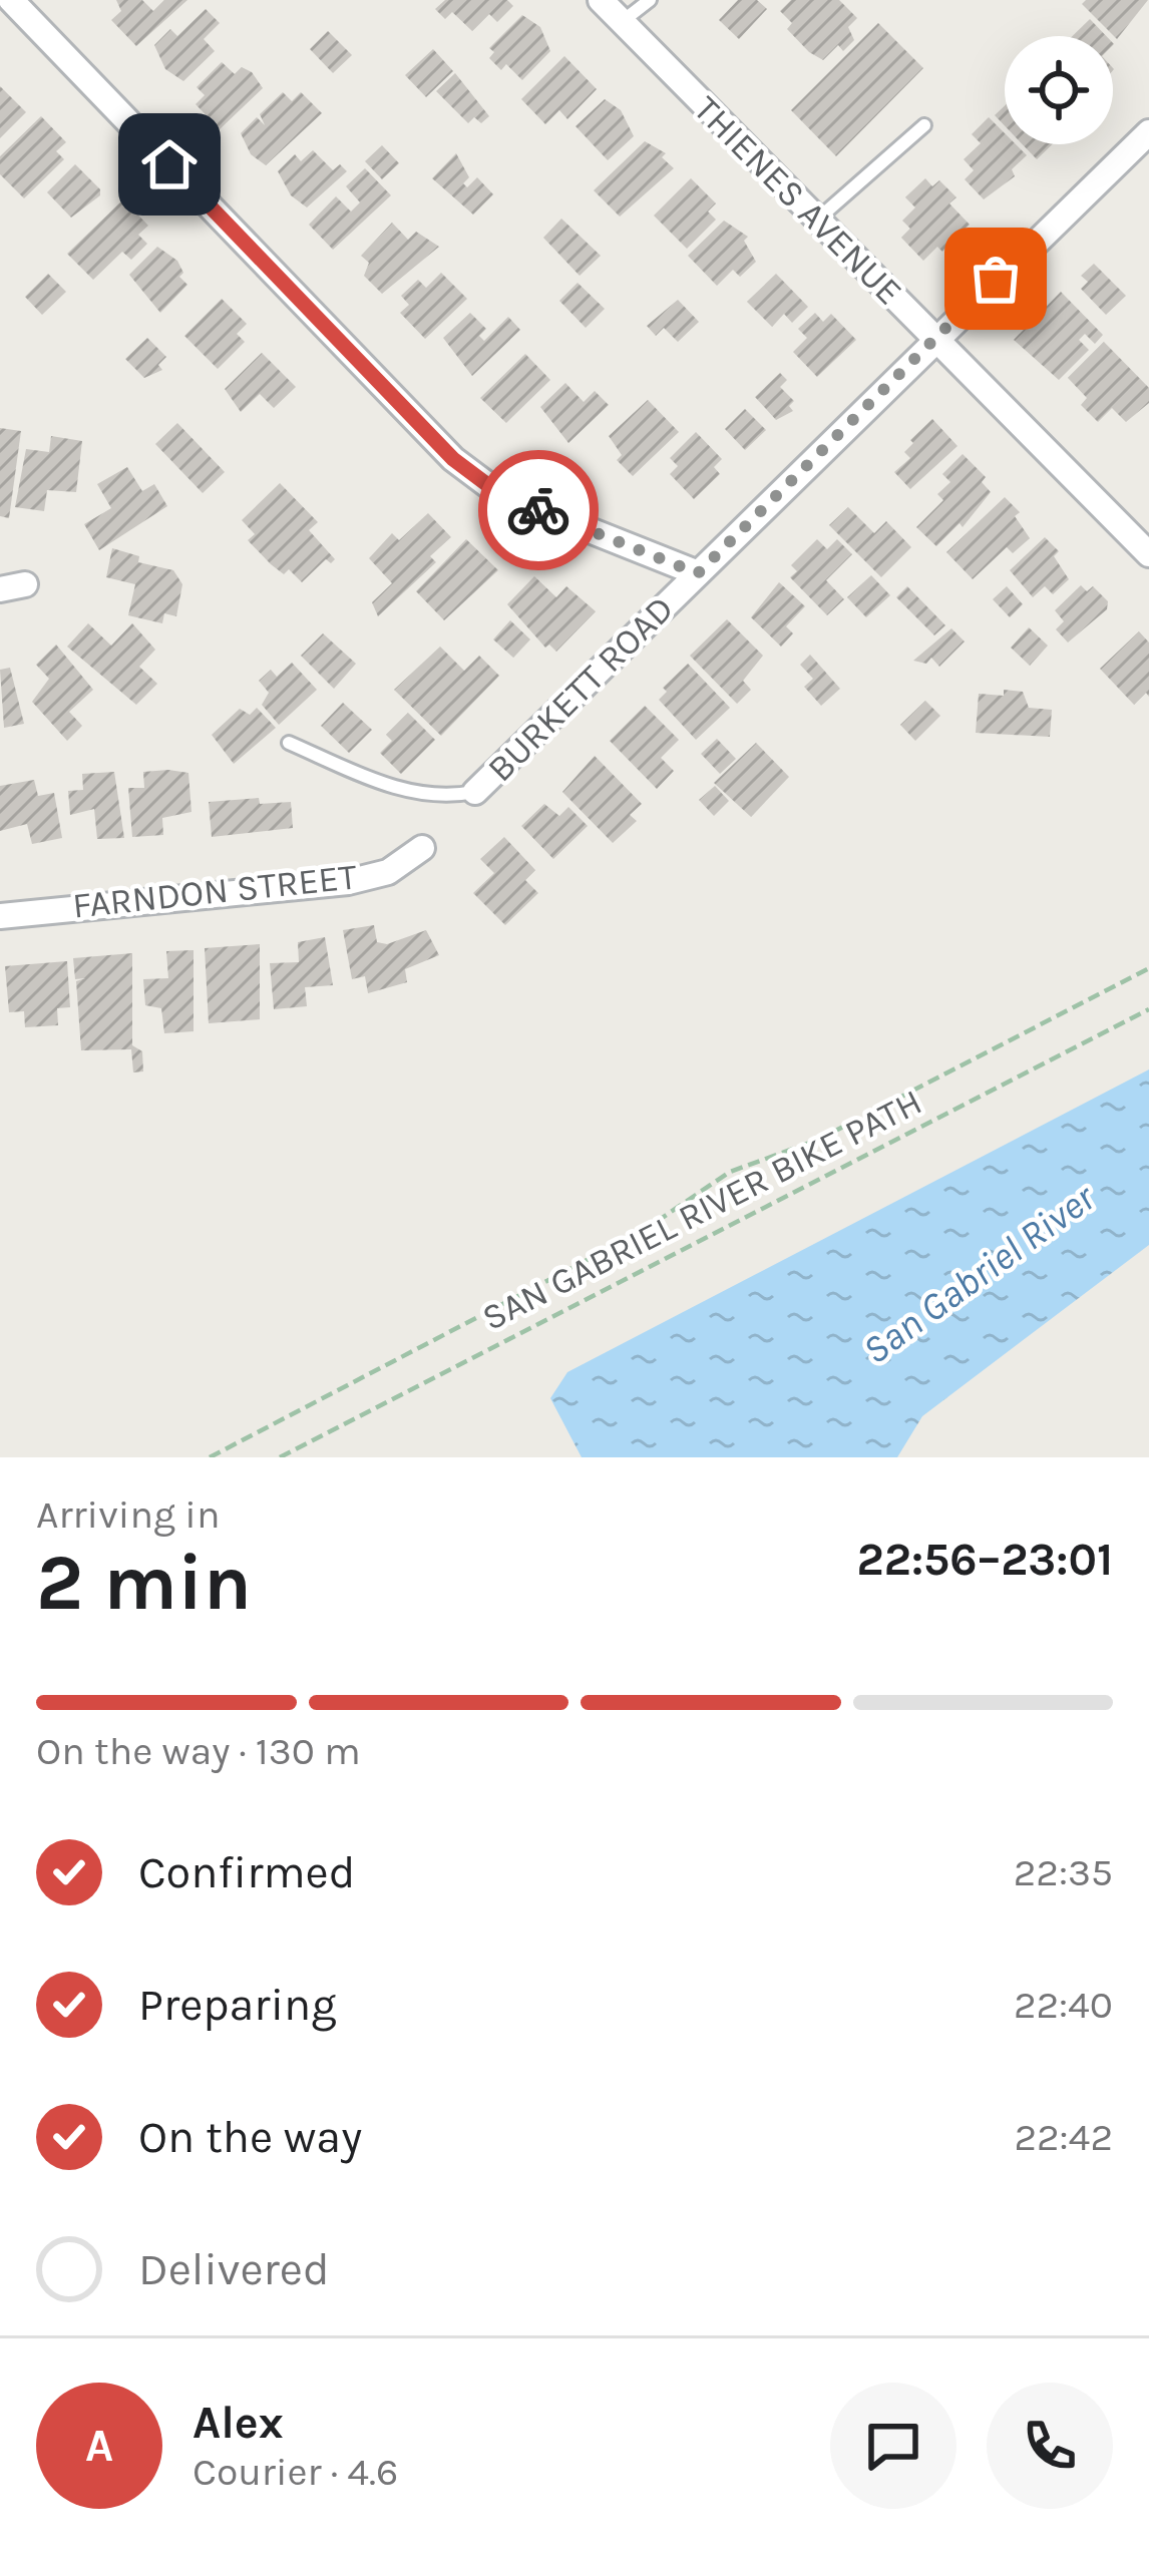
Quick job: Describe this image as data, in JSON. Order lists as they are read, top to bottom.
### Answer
{
  "streets": {
    "street": ["THIENES AVENUE", "BURKETT ROAD", "FARNDON STREET"],
    "path": ["SAN GABRIEL RIVER BIKE PATH"]
  },
  "crossings": [
    ["THIENES AVENUE", "BURKETT ROAD"]
  ],
  "water": ["San Gabriel River"],
  "page": {
    "heading": ["2 min", "Arriving in", "22:56–23:01"],
    "panel": ["Alex", "Courier · 4.6"],
    "bar": "On the way · 130 m",
    "list": [
      ["Confirmed", "22:35"],
      ["Preparing", "22:40"],
      ["On the way", "22:42"],
      "Delivered"
    ],
    "round": "A"
  }
}
